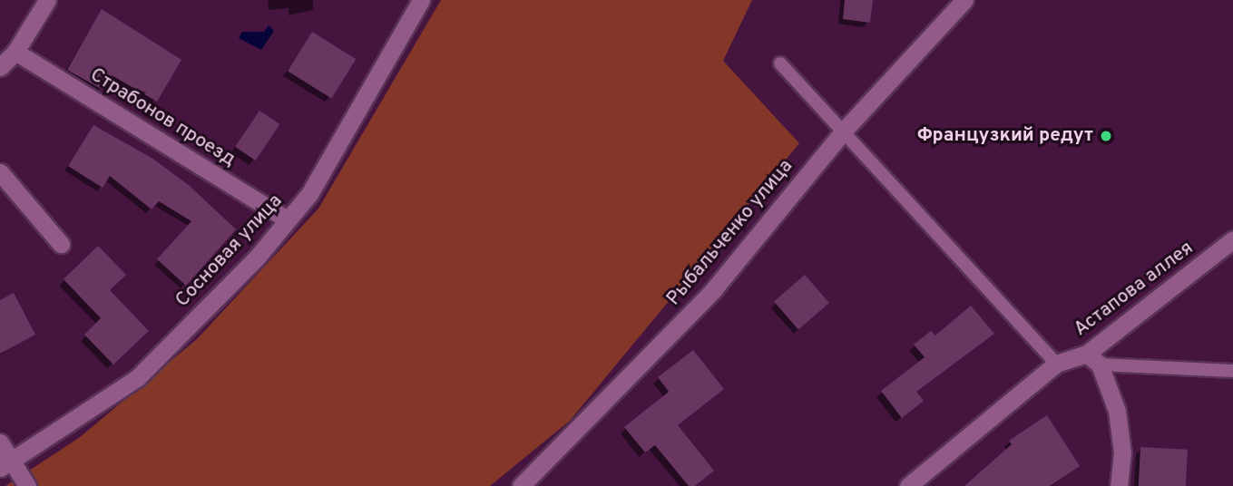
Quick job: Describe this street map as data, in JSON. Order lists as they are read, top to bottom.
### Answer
{
  "streets": {
    "street": [
      "Страбонов проезд",
      "Рыбальченко улица",
      "Сосновая улица",
      "Астапова аллея"
    ]
  },
  "crossings": [
    ["Страбонов проезд", "Сосновая улица"]
  ],
  "places": ["Французкий редут"]
}
